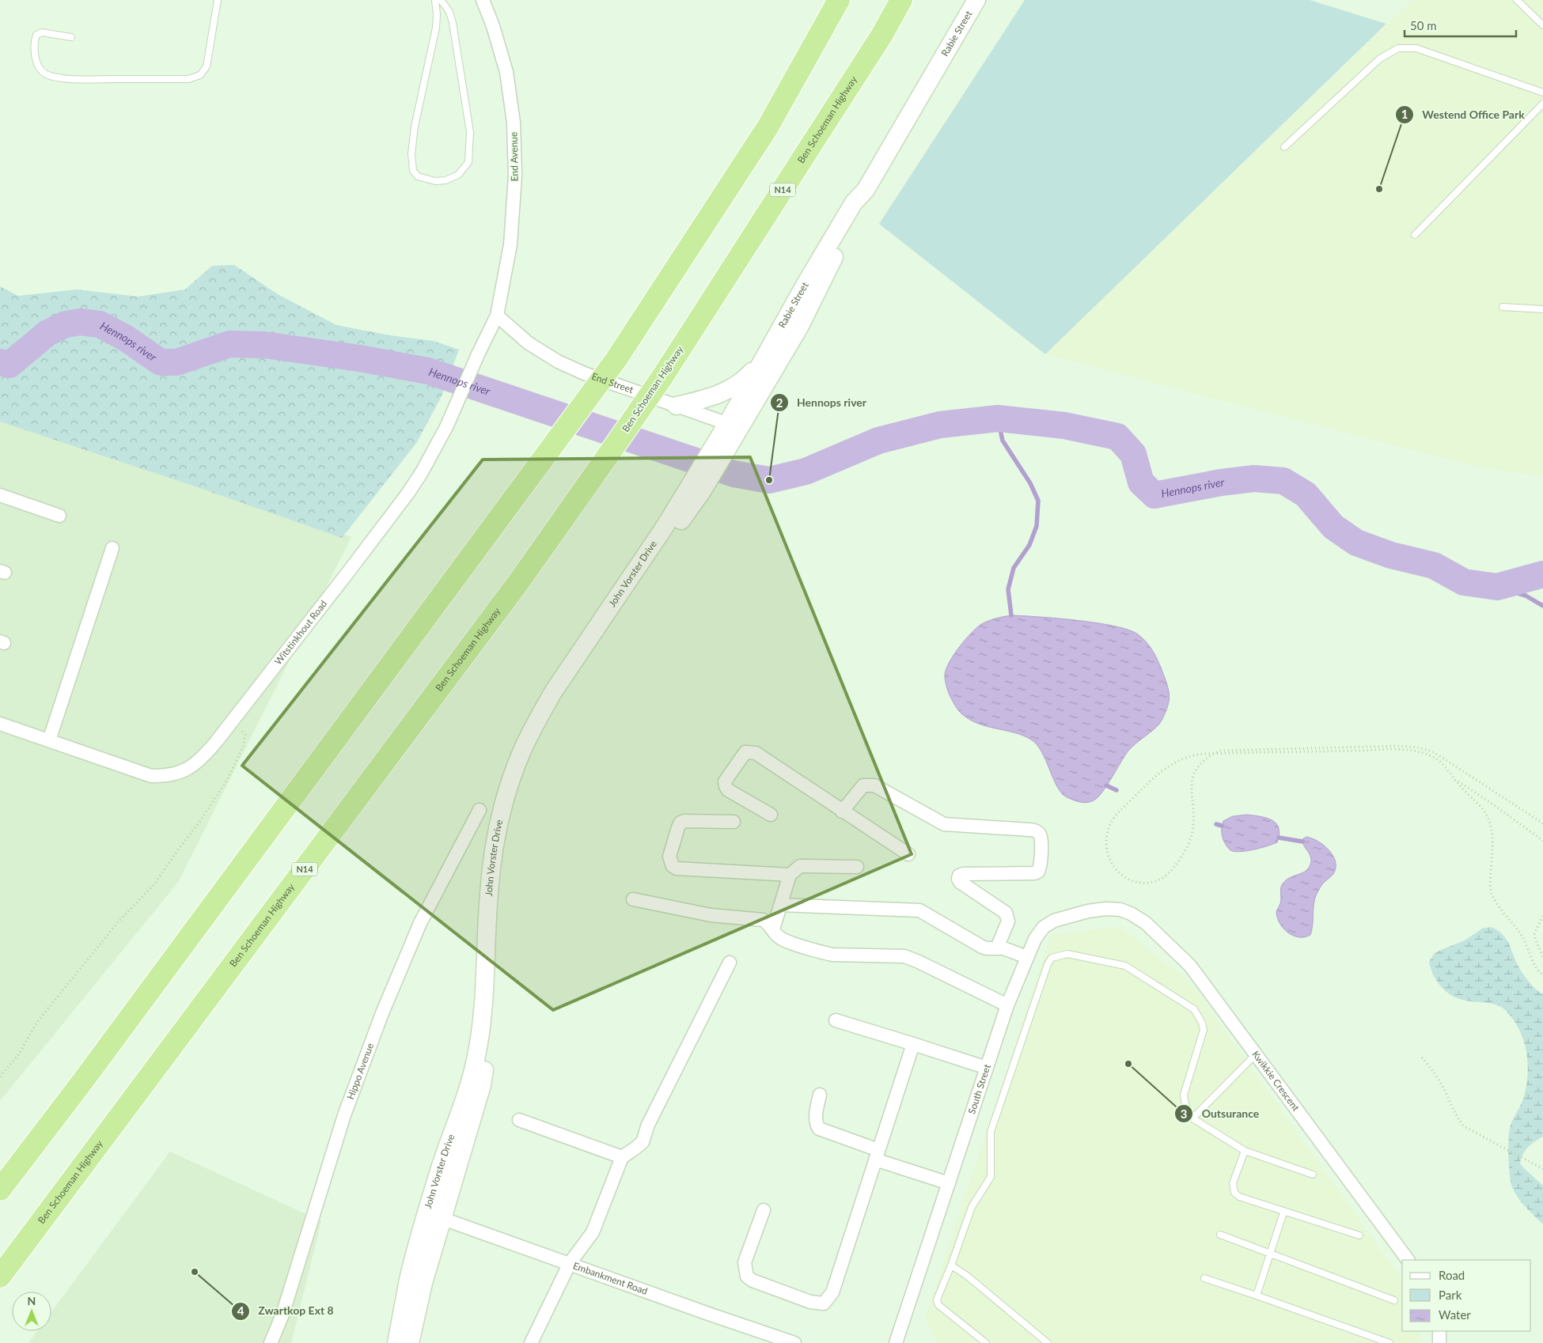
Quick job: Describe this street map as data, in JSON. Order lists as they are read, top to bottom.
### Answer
{
  "streets": {
    "highway": ["Ben Schoeman Highway", "N14"],
    "main road": ["Rabie Street", "John Vorster Drive"],
    "street": [
      "End Avenue",
      "End Street",
      "Witstinkhout Road",
      "Hippo Avenue",
      "Kwikkie Crescent",
      "South Street",
      "Embankment Road"
    ]
  },
  "crossings": [
    ["Rabie Street", "End Street"],
    ["Rabie Street", "John Vorster Drive"],
    ["End Avenue", "End Street"],
    ["End Avenue", "Witstinkhout Road"],
    ["End Street", "John Vorster Drive"],
    ["End Street", "Witstinkhout Road"],
    ["John Vorster Drive", "Embankment Road"],
    ["Kwikkie Crescent", "South Street"]
  ],
  "water": ["Hennops river"],
  "places": [
    "Westend Office Park",
    "Hennops river",
    "Outsurance",
    "Zwartkop Ext 8"
  ],
  "legend": ["Road", "Park", "Water"],
  "scale_bar": "50 m",
  "north": "top"
}
